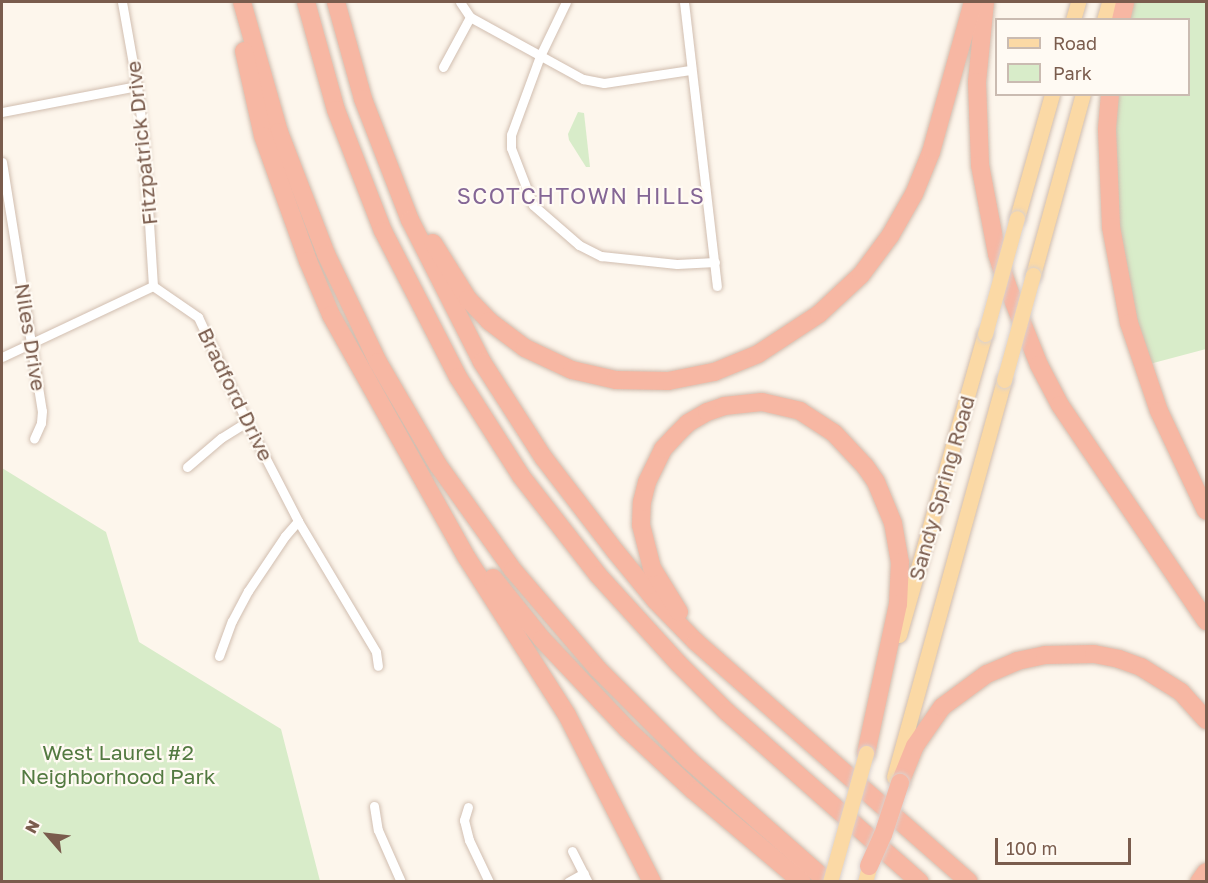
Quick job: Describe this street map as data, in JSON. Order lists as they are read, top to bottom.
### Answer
{
  "streets": {
    "main road": ["Sandy Spring Road"],
    "street": ["Fitzpatrick Drive", "Niles Drive", "Bradford Drive"]
  },
  "crossings": [
    ["Fitzpatrick Drive", "Bradford Drive"]
  ],
  "districts": ["SCOTCHTOWN HILLS"],
  "parks": ["West Laurel #2 Neighborhood Park"],
  "legend": ["Road", "Park"],
  "scale_bar": "100 m",
  "north": "top left"
}
